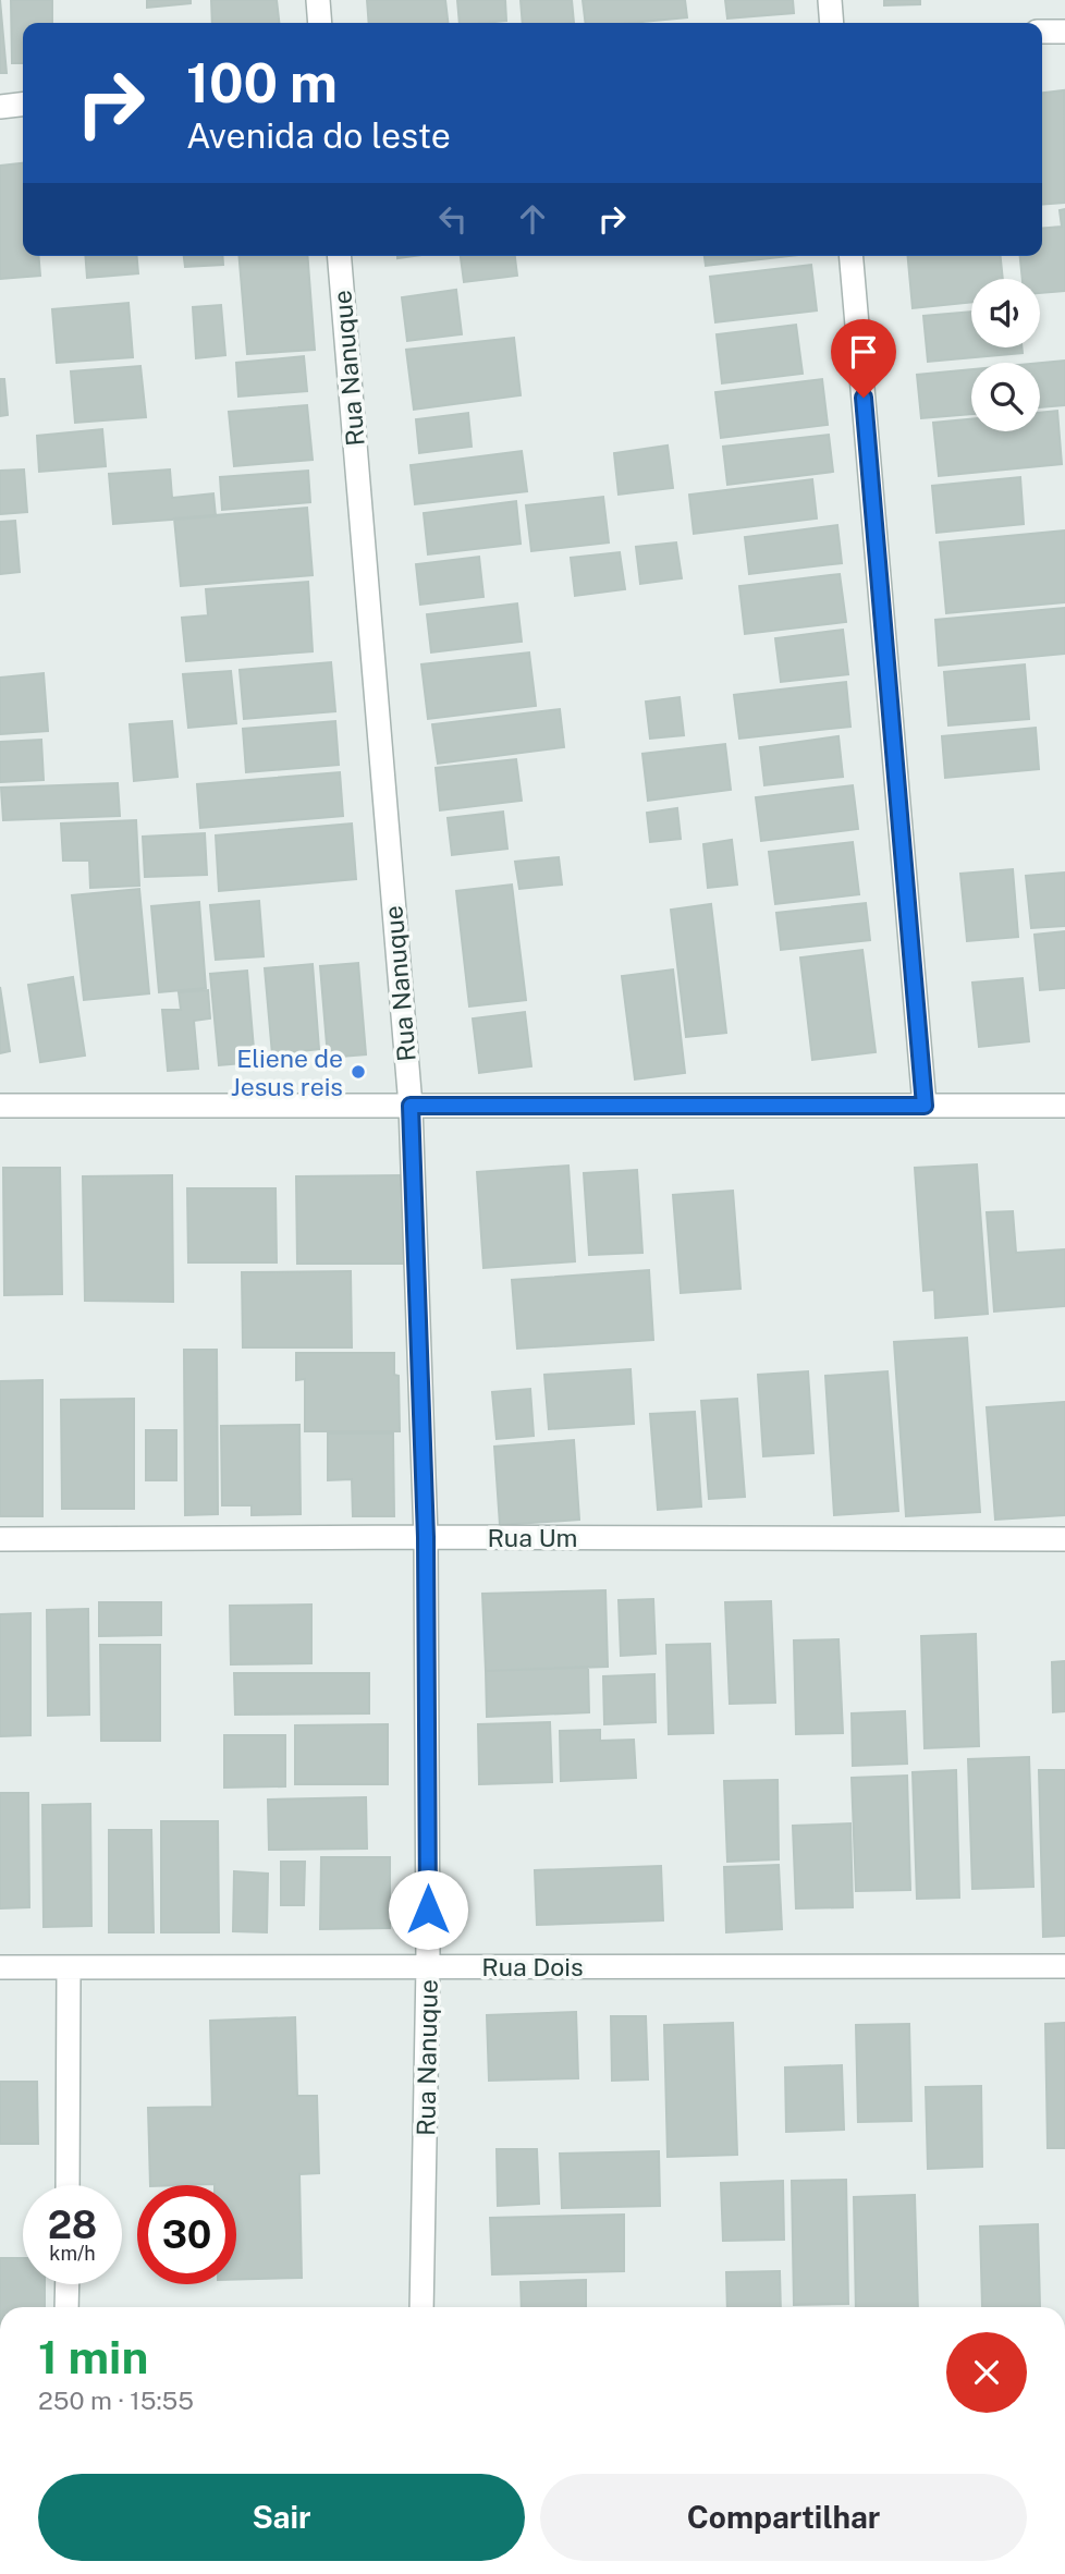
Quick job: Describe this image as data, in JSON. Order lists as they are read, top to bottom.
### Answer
{
  "streets": {
    "street": ["Rua Nanuque", "Rua Um", "Rua Dois"]
  },
  "crossings": [
    ["Rua Nanuque", "Rua Um"],
    ["Rua Nanuque", "Rua Dois"]
  ],
  "places": ["Eliene de Jesus reis"],
  "page": {
    "turn": ["100 m", "Avenida do leste"],
    "speed": "28 km/h",
    "limit": "30",
    "heading": ["1 min", "250 m · 15:55"],
    "buttons": ["Sair", "Compartilhar"]
  }
}
